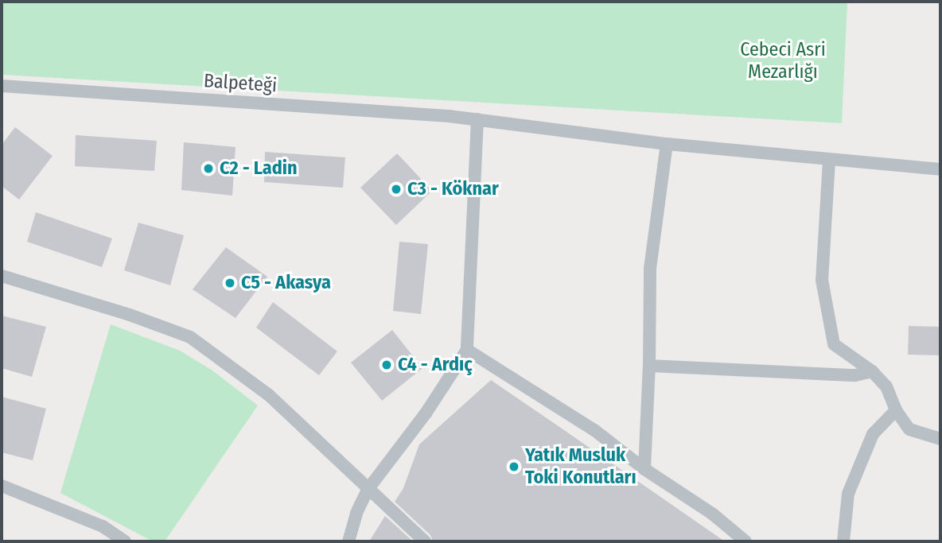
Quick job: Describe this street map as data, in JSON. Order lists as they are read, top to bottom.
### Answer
{
  "streets": {
    "street": ["Balpeteği"]
  },
  "parks": ["Cebeci Asri Mezarlığı"],
  "places": [
    "C2 - Ladin",
    "C3 - Köknar",
    "C5 - Akasya",
    "C4 - Ardıç",
    "Yatık Musluk Toki Konutları"
  ]
}
